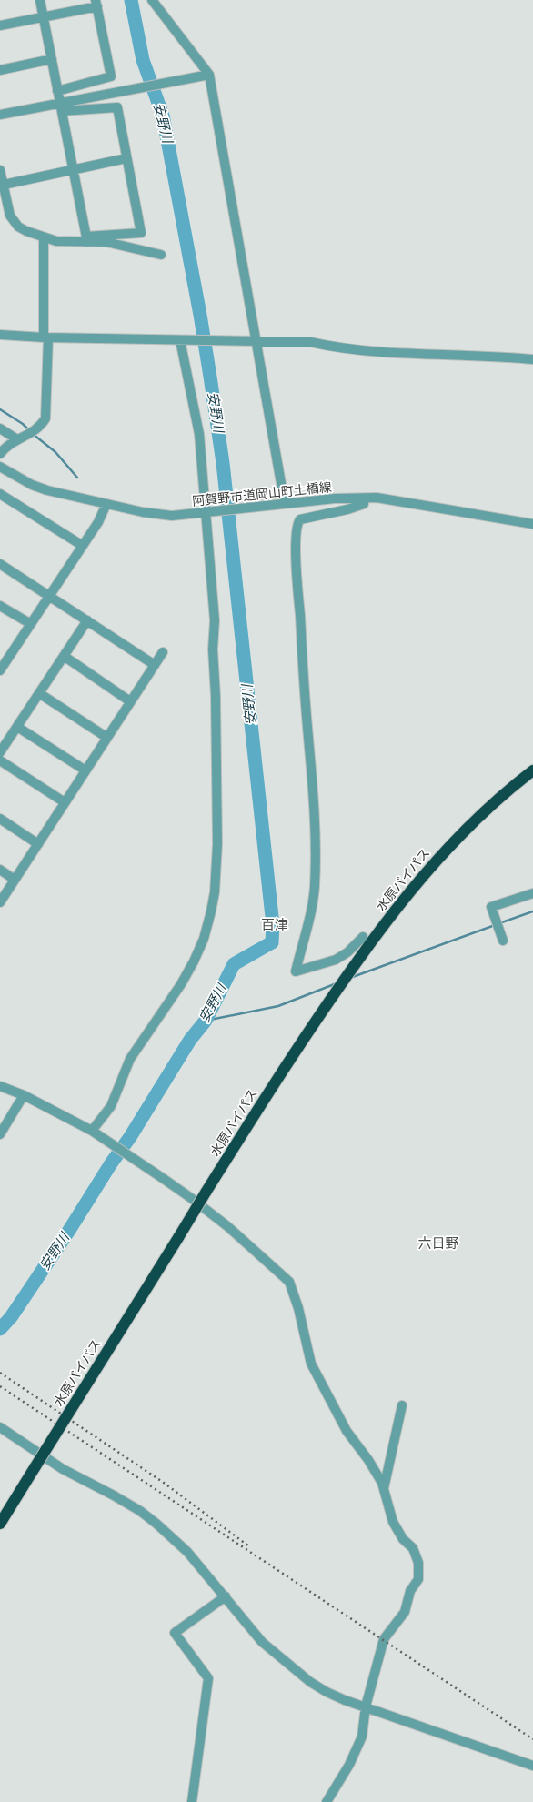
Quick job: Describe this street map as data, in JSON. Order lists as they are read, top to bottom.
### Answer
{
  "streets": {
    "highway": ["水原バイパス"],
    "street": ["阿賀野市道岡山町土橋線"]
  },
  "districts": ["百津", "六日野"],
  "water": ["安野川"]
}
